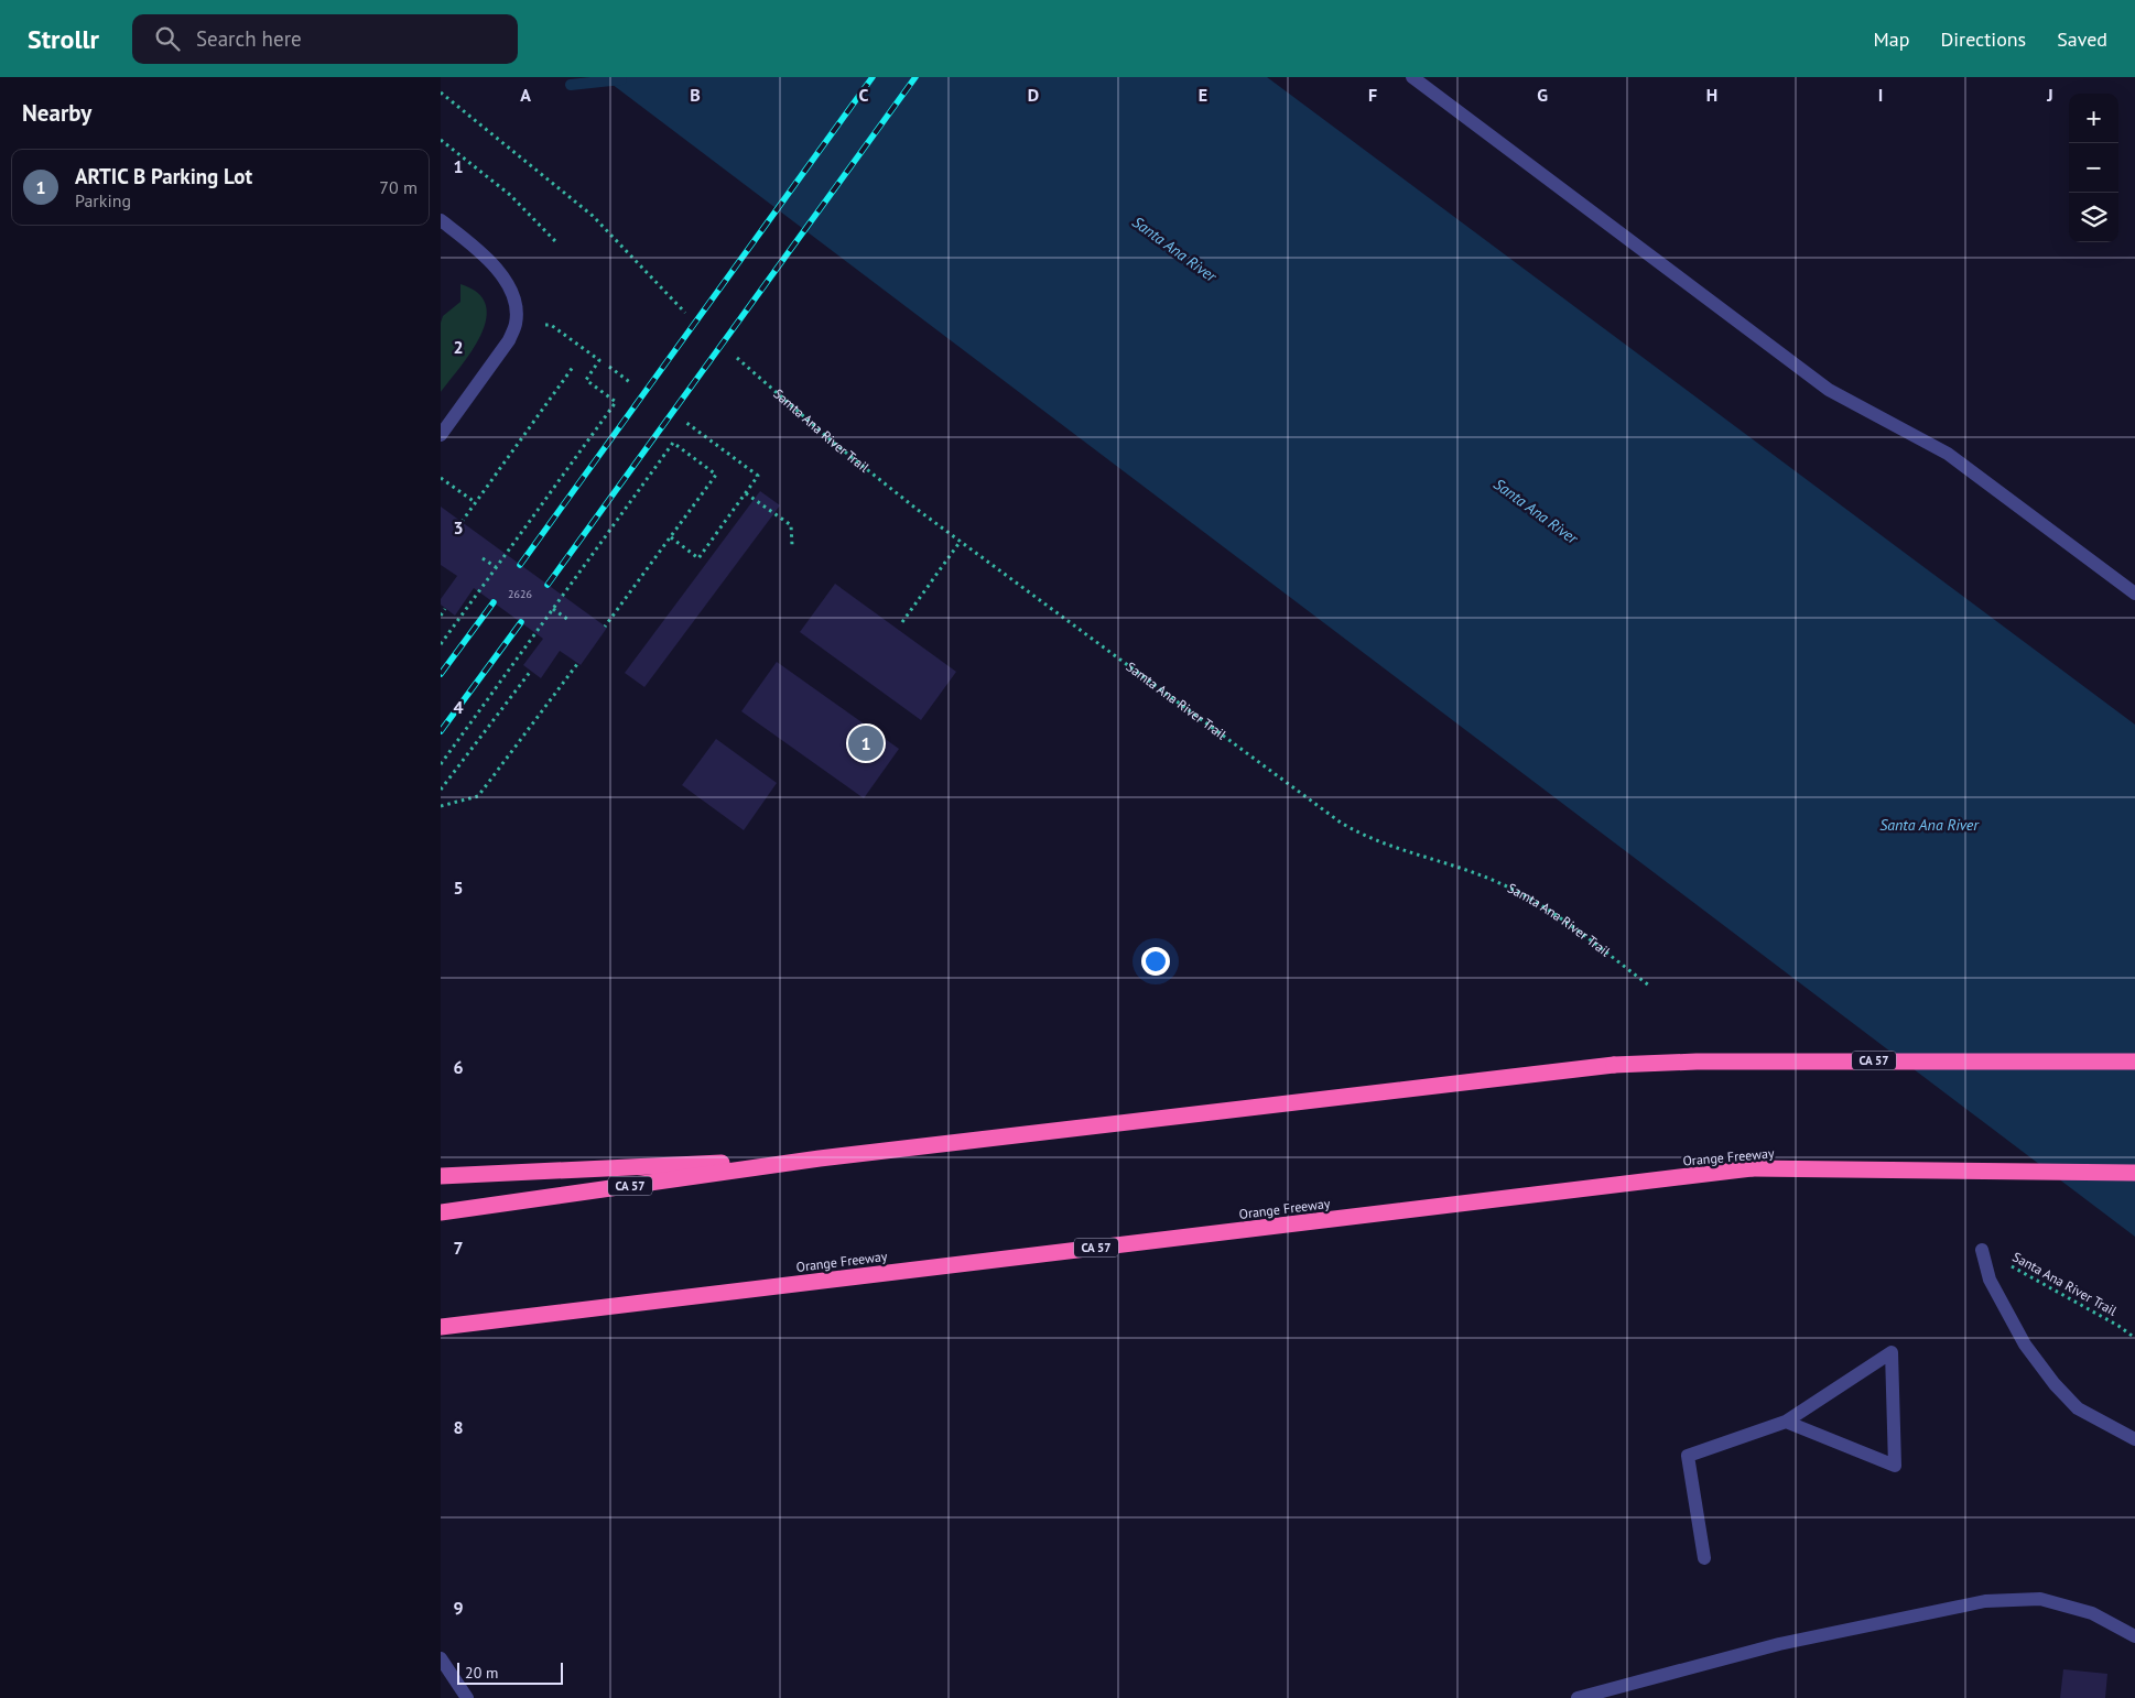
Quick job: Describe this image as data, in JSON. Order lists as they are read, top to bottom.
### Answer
{
  "streets": {
    "highway": ["CA 57", "Orange Freeway"],
    "path": ["Samta Ana River Trail", "Santa Ana River Trail"]
  },
  "water": ["Santa Ana River"],
  "house_numbers": ["2626"],
  "scale_bar": "20 m",
  "page": {
    "header": "Strollr",
    "search": "Search here",
    "nav": ["Map", "Directions", "Saved"],
    "heading": "Nearby",
    "map_buttons": ["+", "−"],
    "list": [
      {
        "mark": "1",
        "name": "ARTIC B Parking Lot",
        "note": "Parking",
        "value": "70 m"
      }
    ],
    "pins": "1",
    "scale": "20 m"
  },
  "grid": {
    "columns": [
      "A",
      "B",
      "C",
      "D",
      "E",
      "F",
      "G",
      "H",
      "I",
      "J"
    ],
    "rows": [
      "1",
      "2",
      "3",
      "4",
      "5",
      "6",
      "7",
      "8",
      "9"
    ]
  }
}
